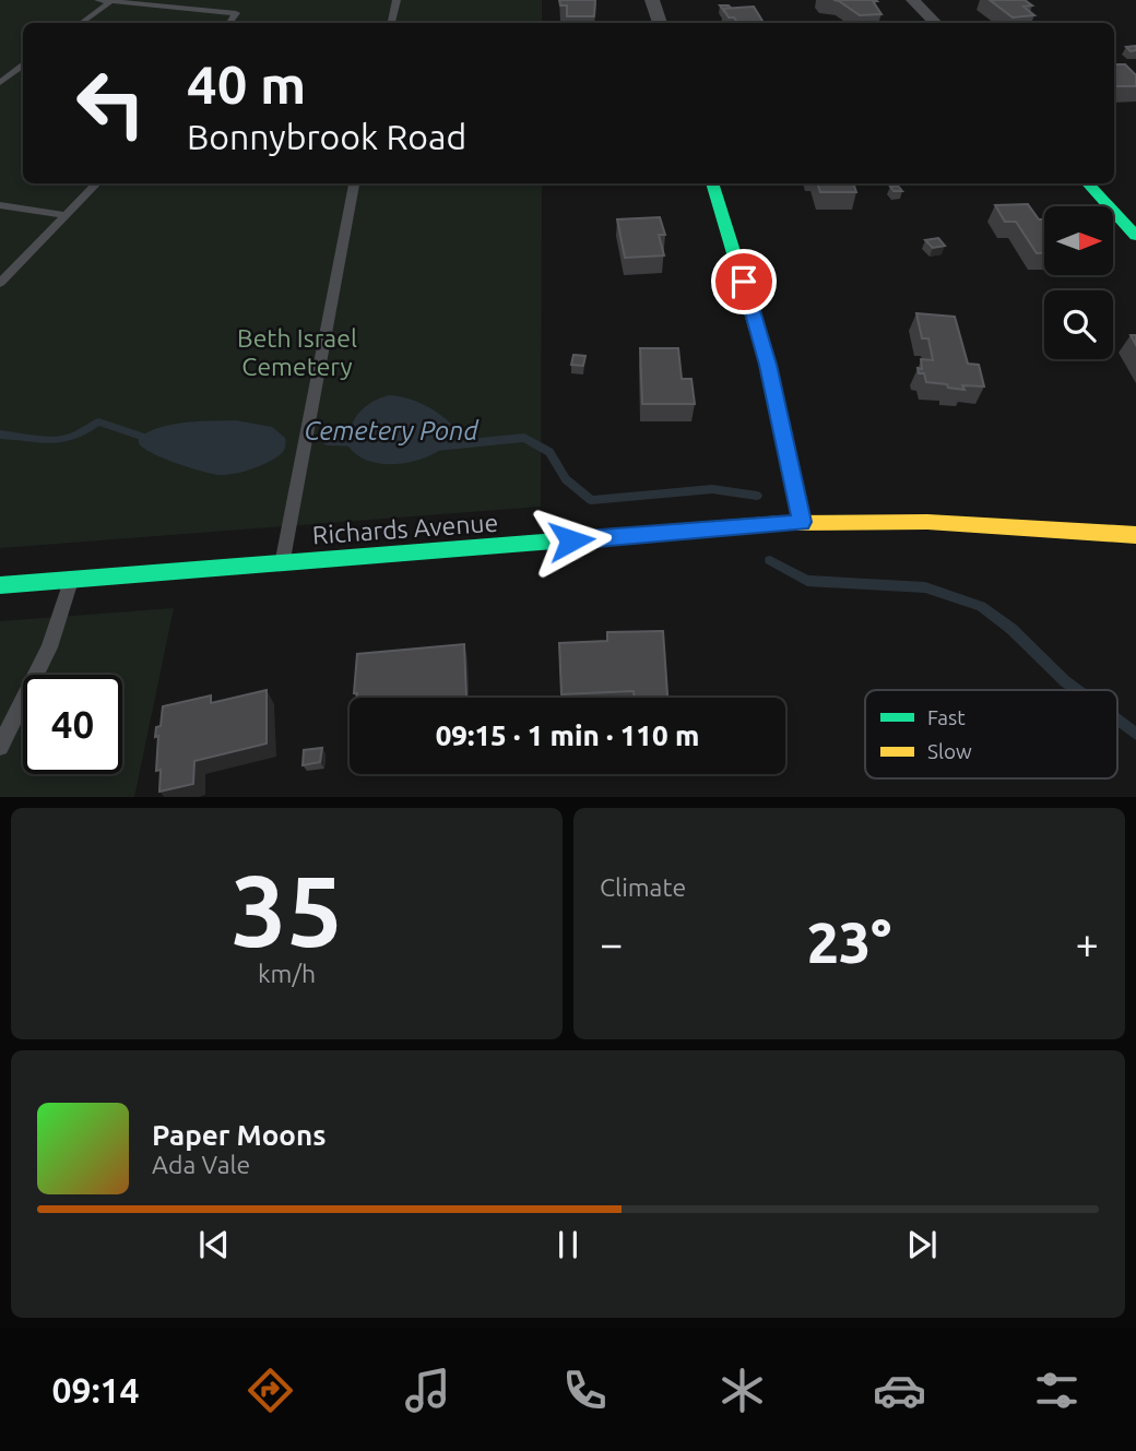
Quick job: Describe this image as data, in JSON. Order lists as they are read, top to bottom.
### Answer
{
  "streets": {
    "street": ["Richards Avenue"]
  },
  "water": ["Cemetery Pond"],
  "parks": ["Beth Israel Cemetery"],
  "legend": ["Fast", "Slow"],
  "north": "right",
  "page": {
    "turn": ["40 m", "Bonnybrook Road"],
    "limit": "40",
    "trip": "09:15 · 1 min · 110 m",
    "tile": [
      ["35", "km/h"],
      "Climate"
    ],
    "heat": ["−", "23°", "+"],
    "song": ["Paper Moons", "Ada Vale"],
    "tabs": "09:14"
  }
}
